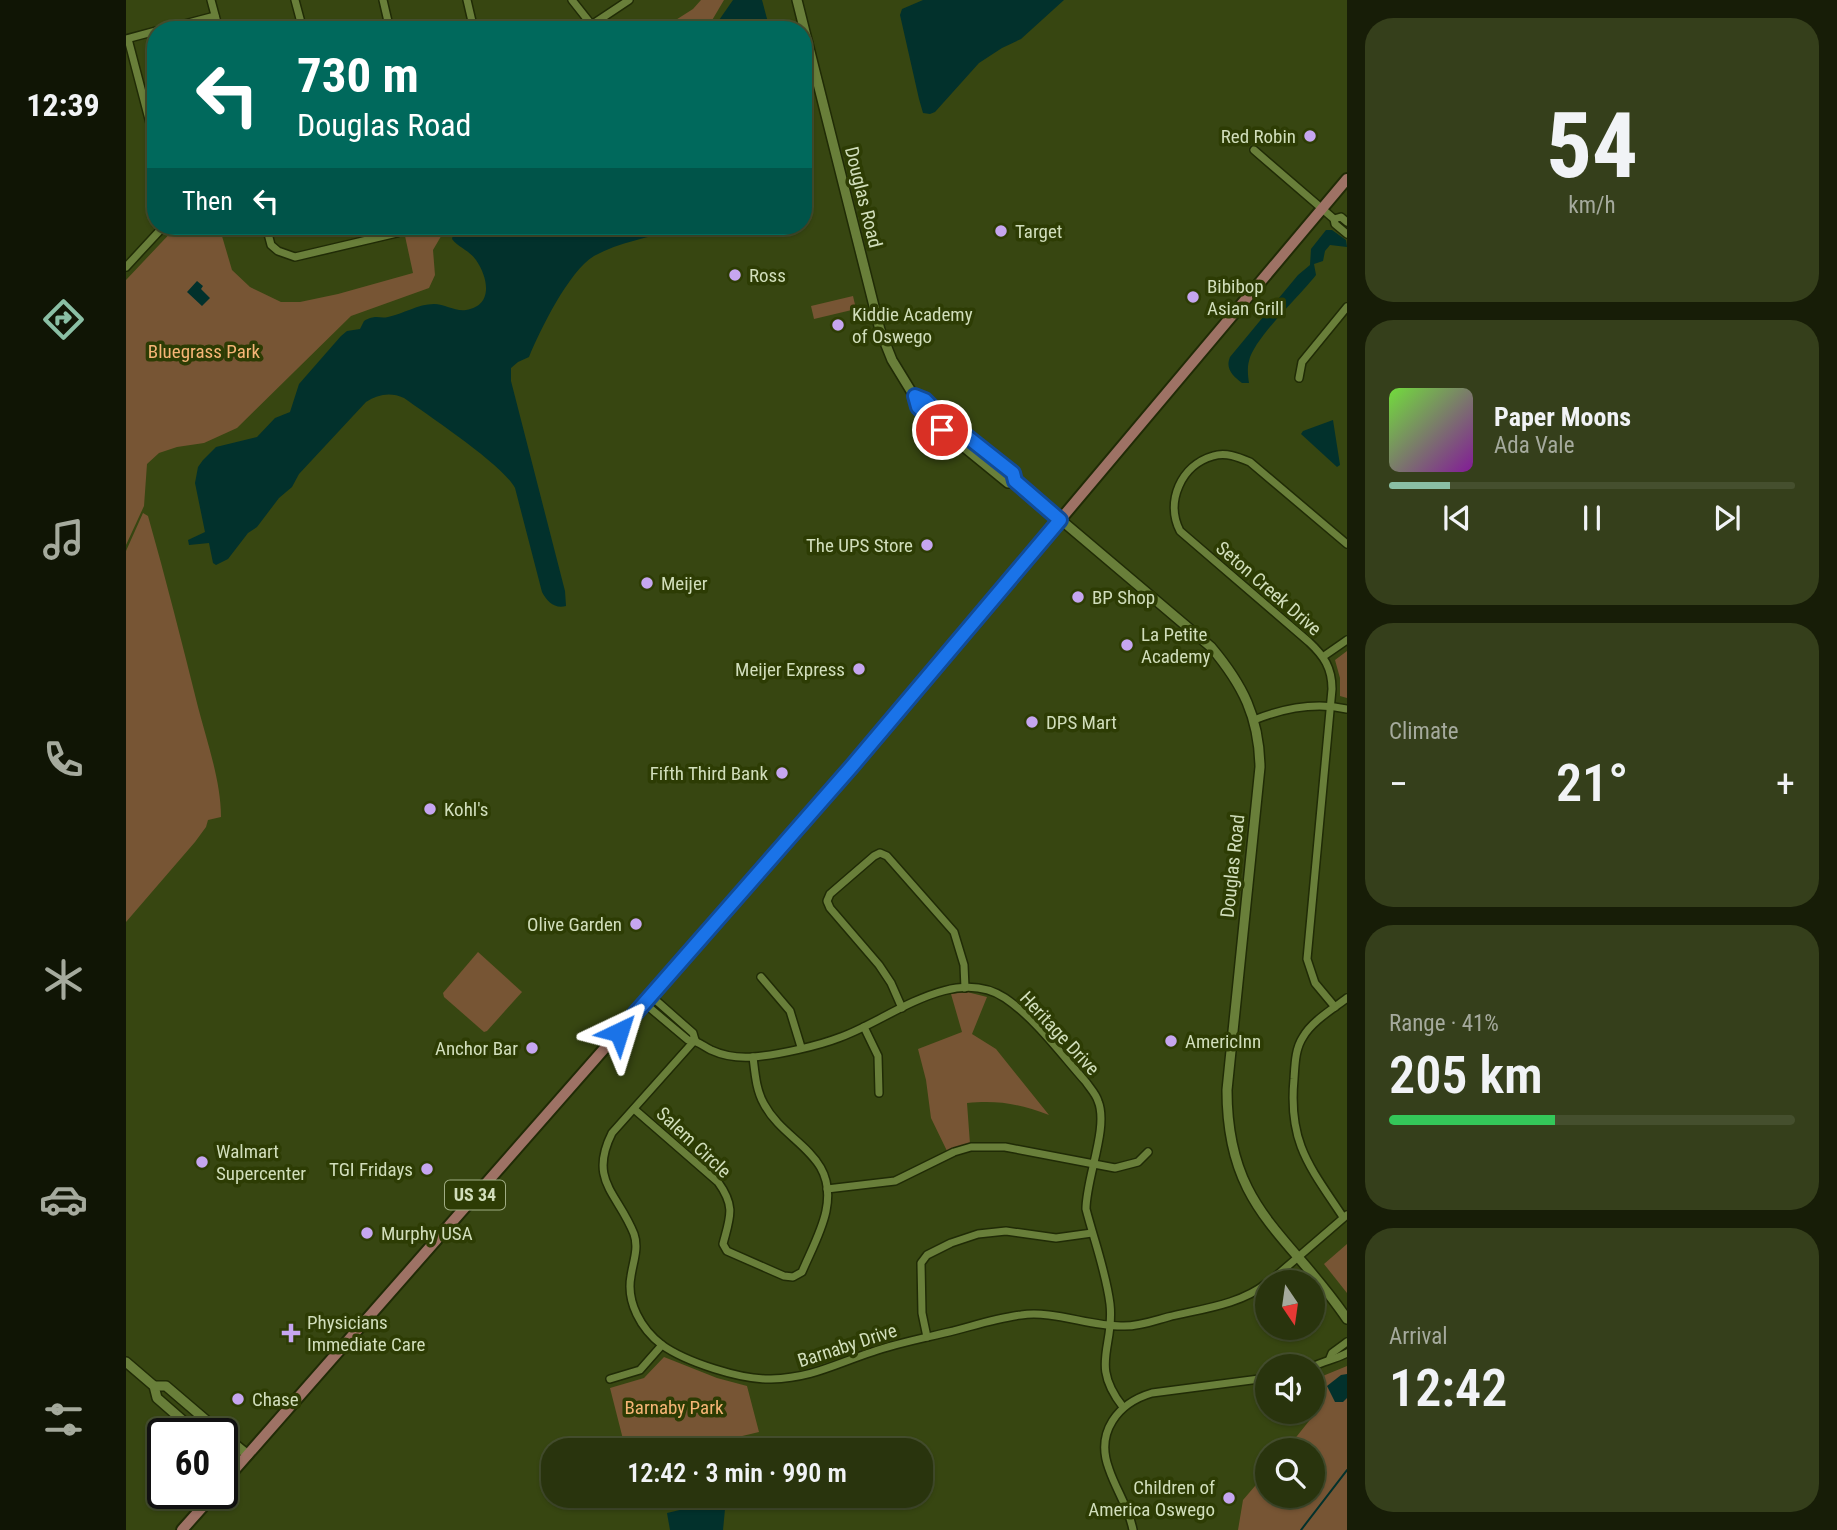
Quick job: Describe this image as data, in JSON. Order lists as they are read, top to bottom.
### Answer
{
  "streets": {
    "main road": ["US 34"],
    "street": [
      "Douglas Road",
      "Seton Creek Drive",
      "Heritage Drive",
      "Salem Circle",
      "Barnaby Drive"
    ]
  },
  "crossings": [
    ["Douglas Road", "US 34"],
    ["Douglas Road", "Barnaby Drive"],
    ["Heritage Drive", "US 34"],
    ["Heritage Drive", "Barnaby Drive"],
    ["Salem Circle", "Barnaby Drive"]
  ],
  "parks": ["Bluegrass Park", "Barnaby Park"],
  "places": {
    "other": [
      "Red Robin",
      "Target",
      "Ross",
      "Bibibop Asian Grill",
      "Kiddie Academy of Oswego",
      "The UPS Store",
      "Meijer",
      "BP Shop",
      "La Petite Academy",
      "Meijer Express",
      "DPS Mart",
      "Fifth Third Bank",
      "Kohl's",
      "Olive Garden",
      "AmericInn",
      "Anchor Bar",
      "Walmart Supercenter",
      "TGI Fridays",
      "Murphy USA",
      "Chase",
      "Children of America Oswego"
    ],
    "health": ["Physicians Immediate Care"]
  },
  "north": "bottom",
  "page": {
    "tabs": "12:39",
    "tile": [
      ["54", "km/h"],
      "Climate",
      ["Range · 41%", "205 km"],
      ["Arrival", "12:42"]
    ],
    "turn": ["730 m", "Douglas Road"],
    "then": "Then",
    "song": ["Paper Moons", "Ada Vale"],
    "heat": ["−", "21°", "+"],
    "limit": "60",
    "trip": "12:42 · 3 min · 990 m"
  }
}
